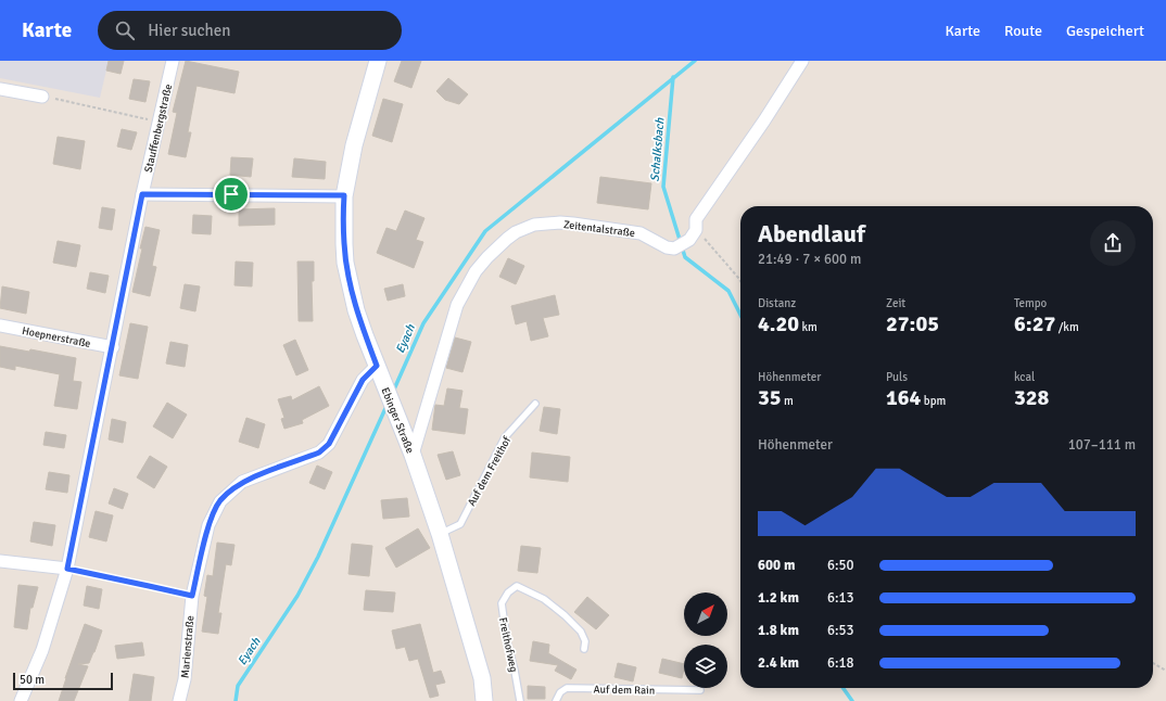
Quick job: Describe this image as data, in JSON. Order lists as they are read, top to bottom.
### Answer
{
  "streets": {
    "main road": ["Ebinger Straße"],
    "street": [
      "Stauffenbergstraße",
      "Zeitentalstraße",
      "Hoepnerstraße",
      "Marienstraße"
    ],
    "lane": ["Auf dem Freithof", "Freithofweg", "Auf dem Rain"]
  },
  "crossings": [
    ["Stauffenbergstraße", "Hoepnerstraße"],
    ["Zeitentalstraße", "Ebinger Straße"],
    ["Ebinger Straße", "Auf dem Freithof"],
    ["Ebinger Straße", "Marienstraße"]
  ],
  "water": ["Schalksbach", "Eyach"],
  "scale_bar": "50 m",
  "north": "top right",
  "page": {
    "header": "Karte",
    "search": "Hier suchen",
    "nav": ["Karte", "Route", "Gespeichert"],
    "heading": ["Abendlauf", "21:49 · 7 × 600 m"],
    "stats": [
      ["Distanz", "4.20 km"],
      ["Zeit", "27:05"],
      ["Tempo", "6:27 /km"],
      ["Höhenmeter", "35 m"],
      ["Puls", "164 bpm"],
      ["kcal", "328"]
    ],
    "chart": ["Höhenmeter", "107–111 m"],
    "list": [
      {
        "name": "600 m",
        "note": "6:50"
      },
      {
        "name": "1.2 km",
        "note": "6:13"
      },
      {
        "name": "1.8 km",
        "note": "6:53"
      },
      {
        "name": "2.4 km",
        "note": "6:18"
      }
    ],
    "scale": "50 m"
  }
}
